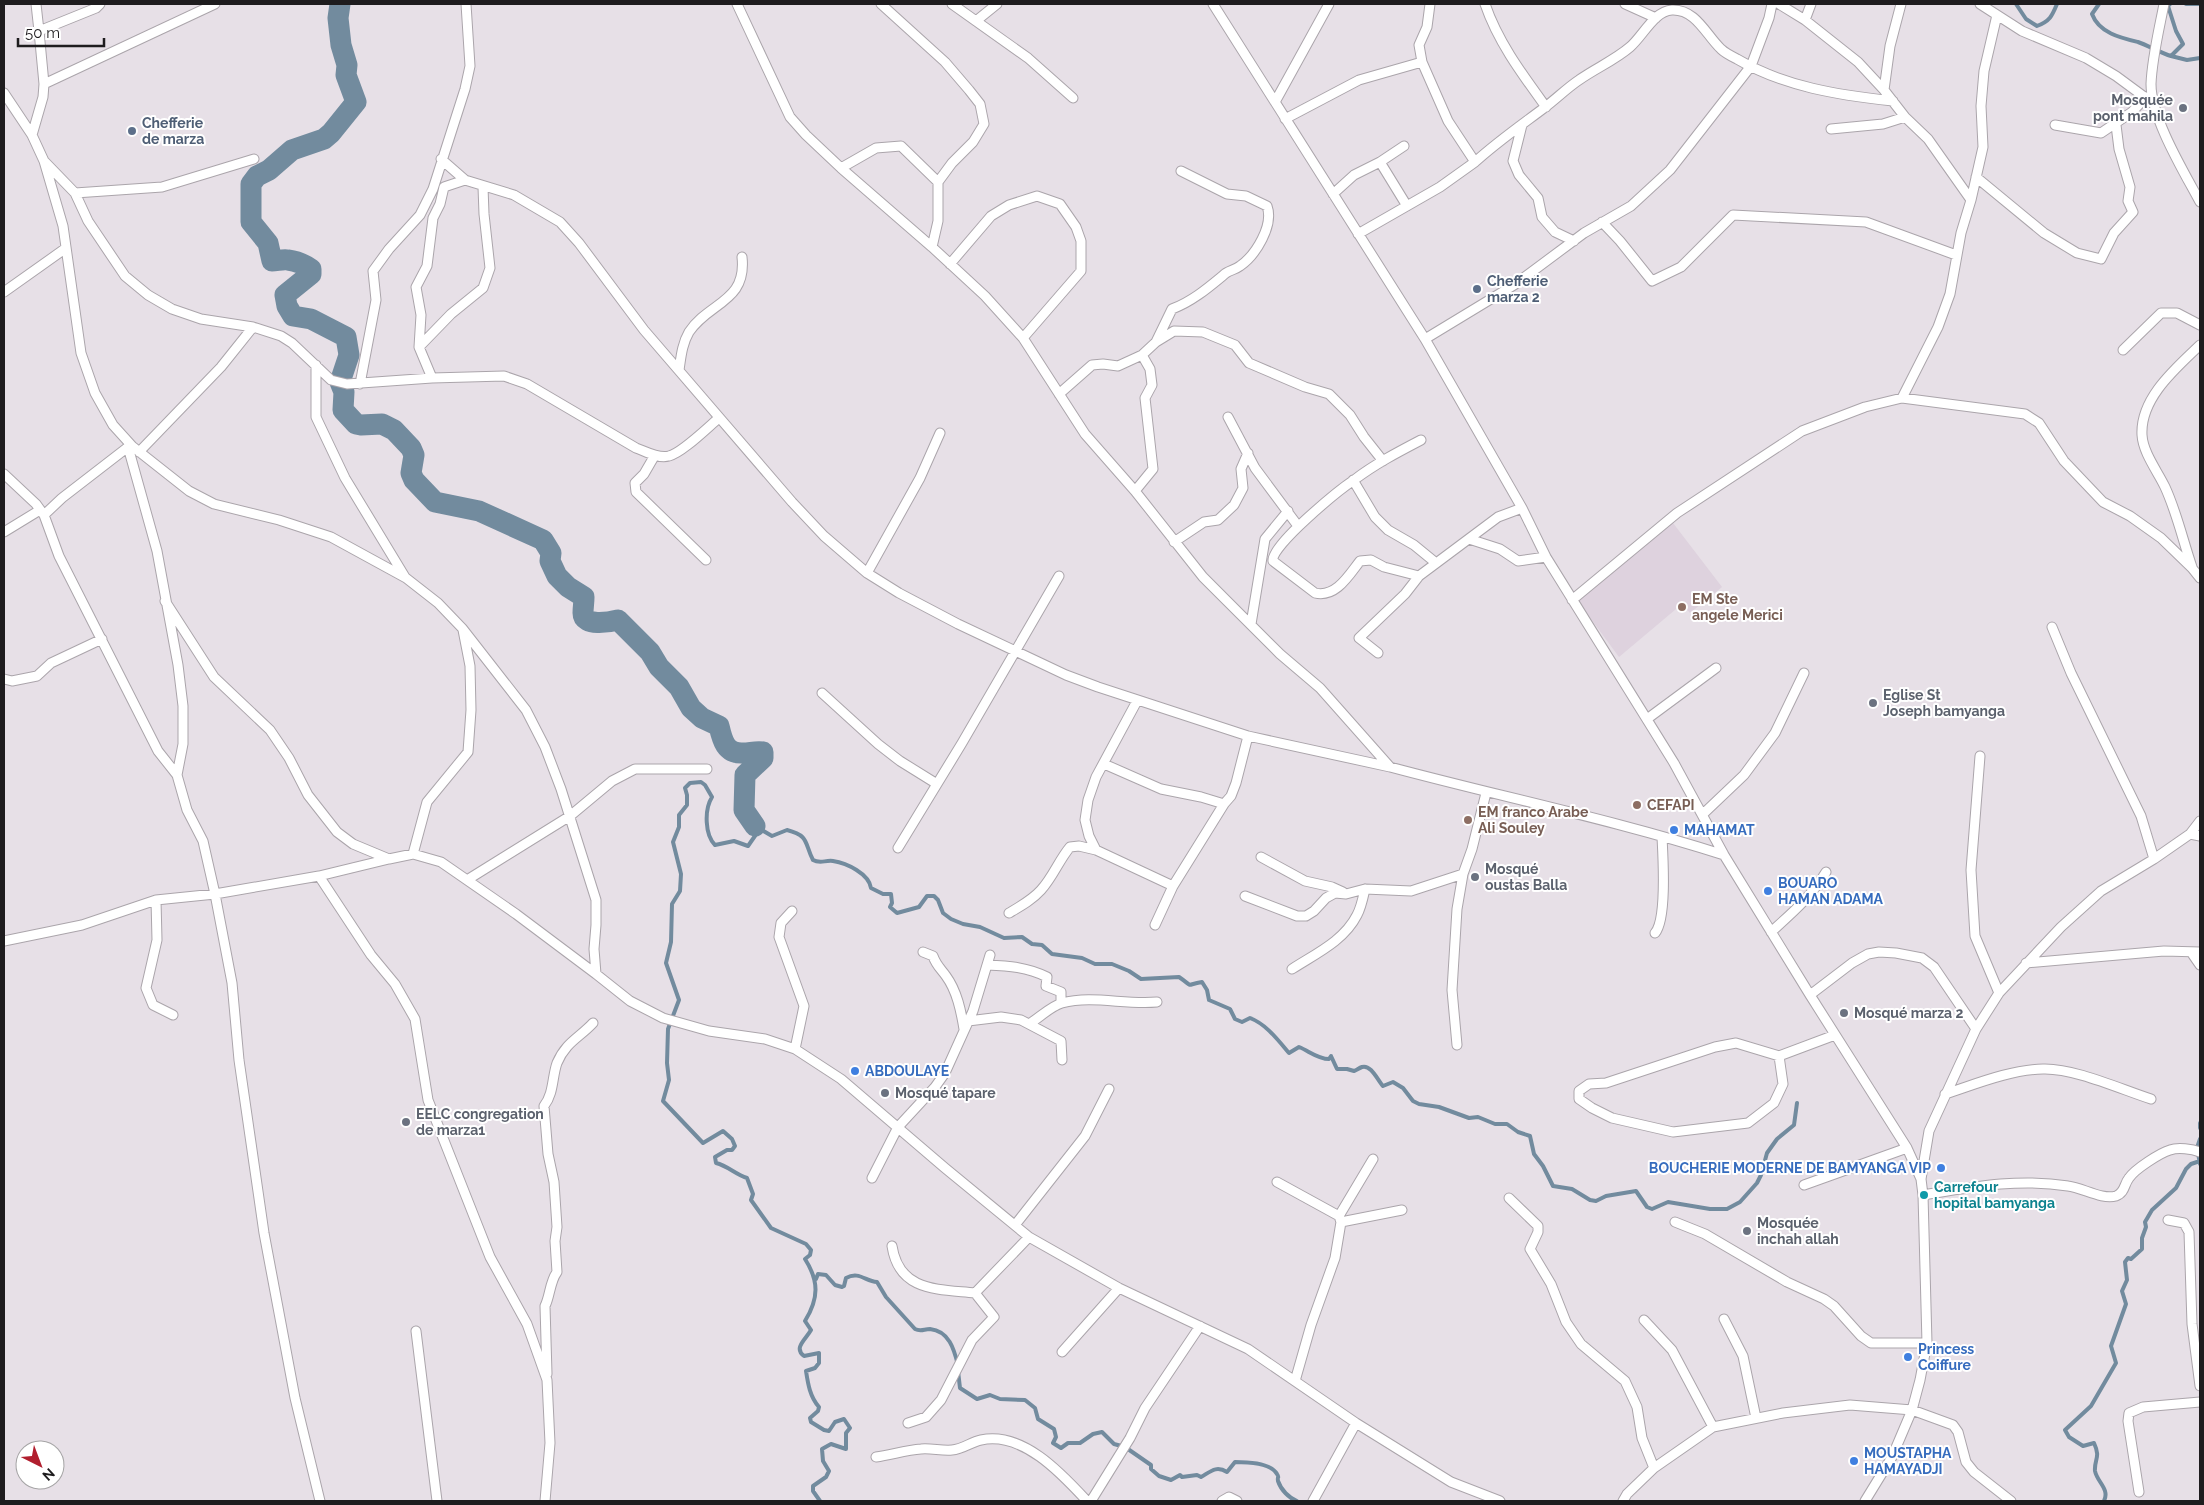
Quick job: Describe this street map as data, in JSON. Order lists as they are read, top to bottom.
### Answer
{
  "places": [
    "Mosquée pont mahila",
    "Chefferie de marza",
    "Chefferie marza 2",
    "EM Ste angele Merici",
    "Eglise St Joseph bamyanga",
    "CEFAPI",
    "EM franco Arabe Ali Souley",
    "MAHAMAT",
    "Mosqué oustas Balla",
    "BOUARO HAMAN ADAMA",
    "Mosqué marza 2",
    "ABDOULAYE",
    "Mosqué tapare",
    "EELC congregation de marza1",
    "BOUCHERIE MODERNE DE BAMYANGA VIP",
    "Carrefour hopital bamyanga",
    "Mosquée inchah allah",
    "Princess Coiffure",
    "MOUSTAPHA HAMAYADJI"
  ],
  "scale_bar": "50 m",
  "north": "bottom right"
}
